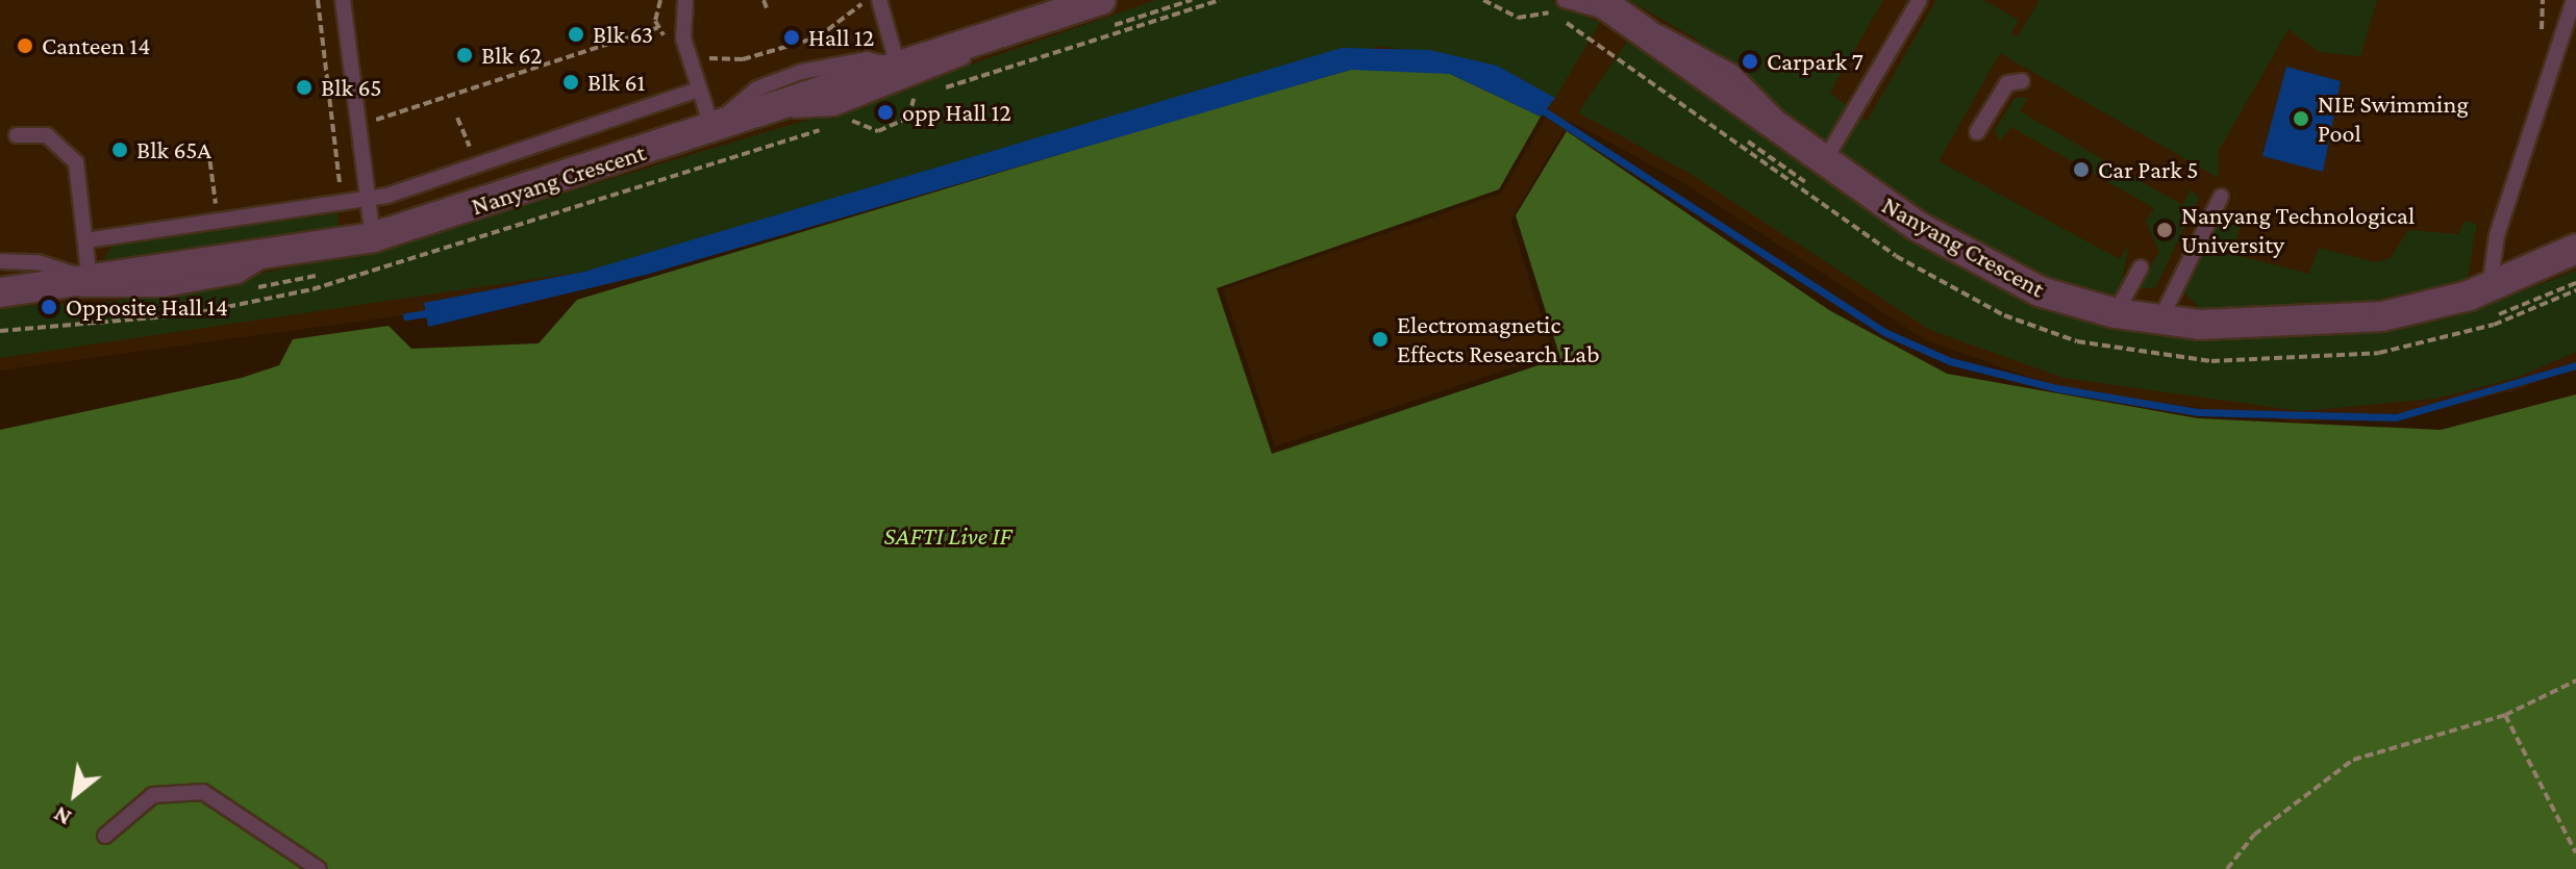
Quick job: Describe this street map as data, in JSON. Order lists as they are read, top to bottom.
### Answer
{
  "streets": {
    "street": ["Nanyang Crescent"]
  },
  "parks": ["SAFTI Live IF"],
  "places": [
    "Blk 63",
    "Hall 12",
    "Canteen 14",
    "Blk 62",
    "Carpark 7",
    "Blk 61",
    "Blk 65",
    "opp Hall 12",
    "NIE Swimming Pool",
    "Blk 65A",
    "Car Park 5",
    "Nanyang Technological University",
    "Opposite Hall 14",
    "Electromagnetic Effects Research Lab"
  ],
  "north": "bottom left"
}
